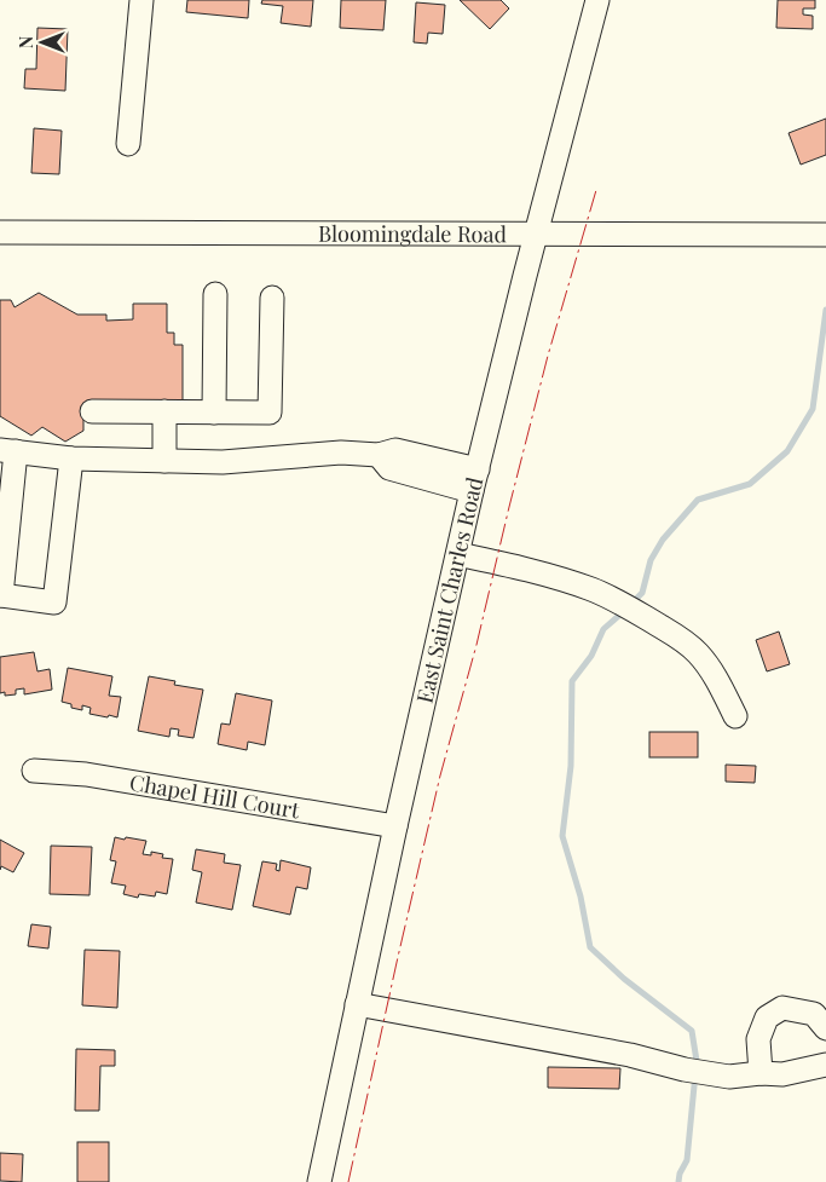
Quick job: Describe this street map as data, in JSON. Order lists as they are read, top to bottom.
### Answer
{
  "streets": {
    "street": ["Bloomingdale Road", "East Saint Charles Road", "Chapel Hill Court"]
  },
  "crossings": [
    ["Bloomingdale Road", "East Saint Charles Road"],
    ["East Saint Charles Road", "Chapel Hill Court"]
  ],
  "north": "left"
}
